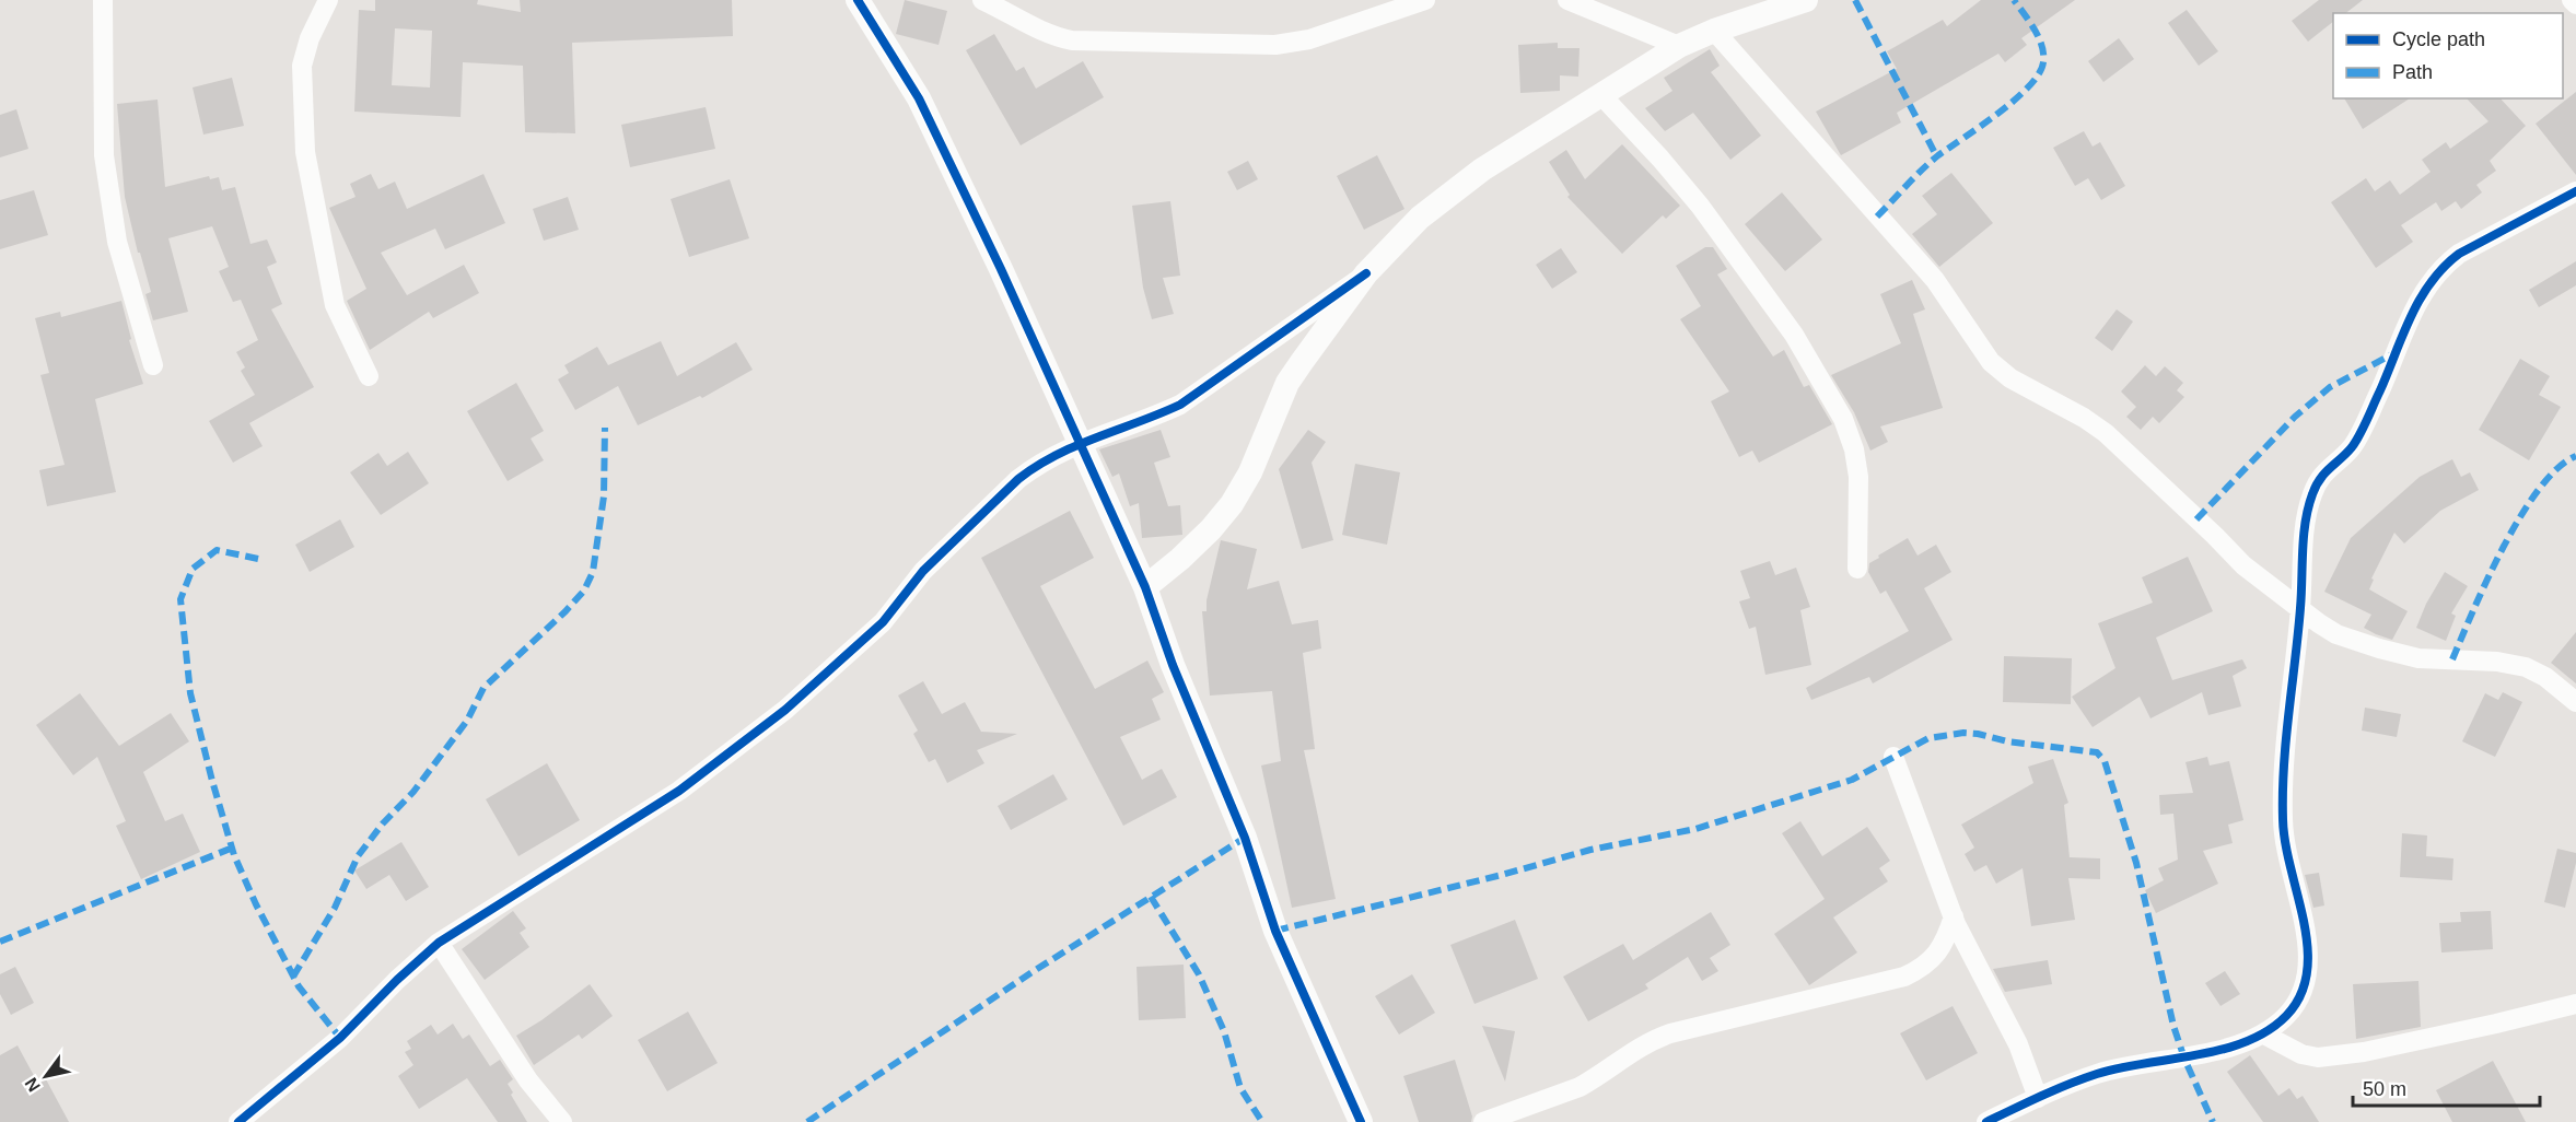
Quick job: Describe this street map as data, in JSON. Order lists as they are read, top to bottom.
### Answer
{
  "legend": ["Cycle path", "Path"],
  "scale_bar": "50 m",
  "north": "bottom left"
}
